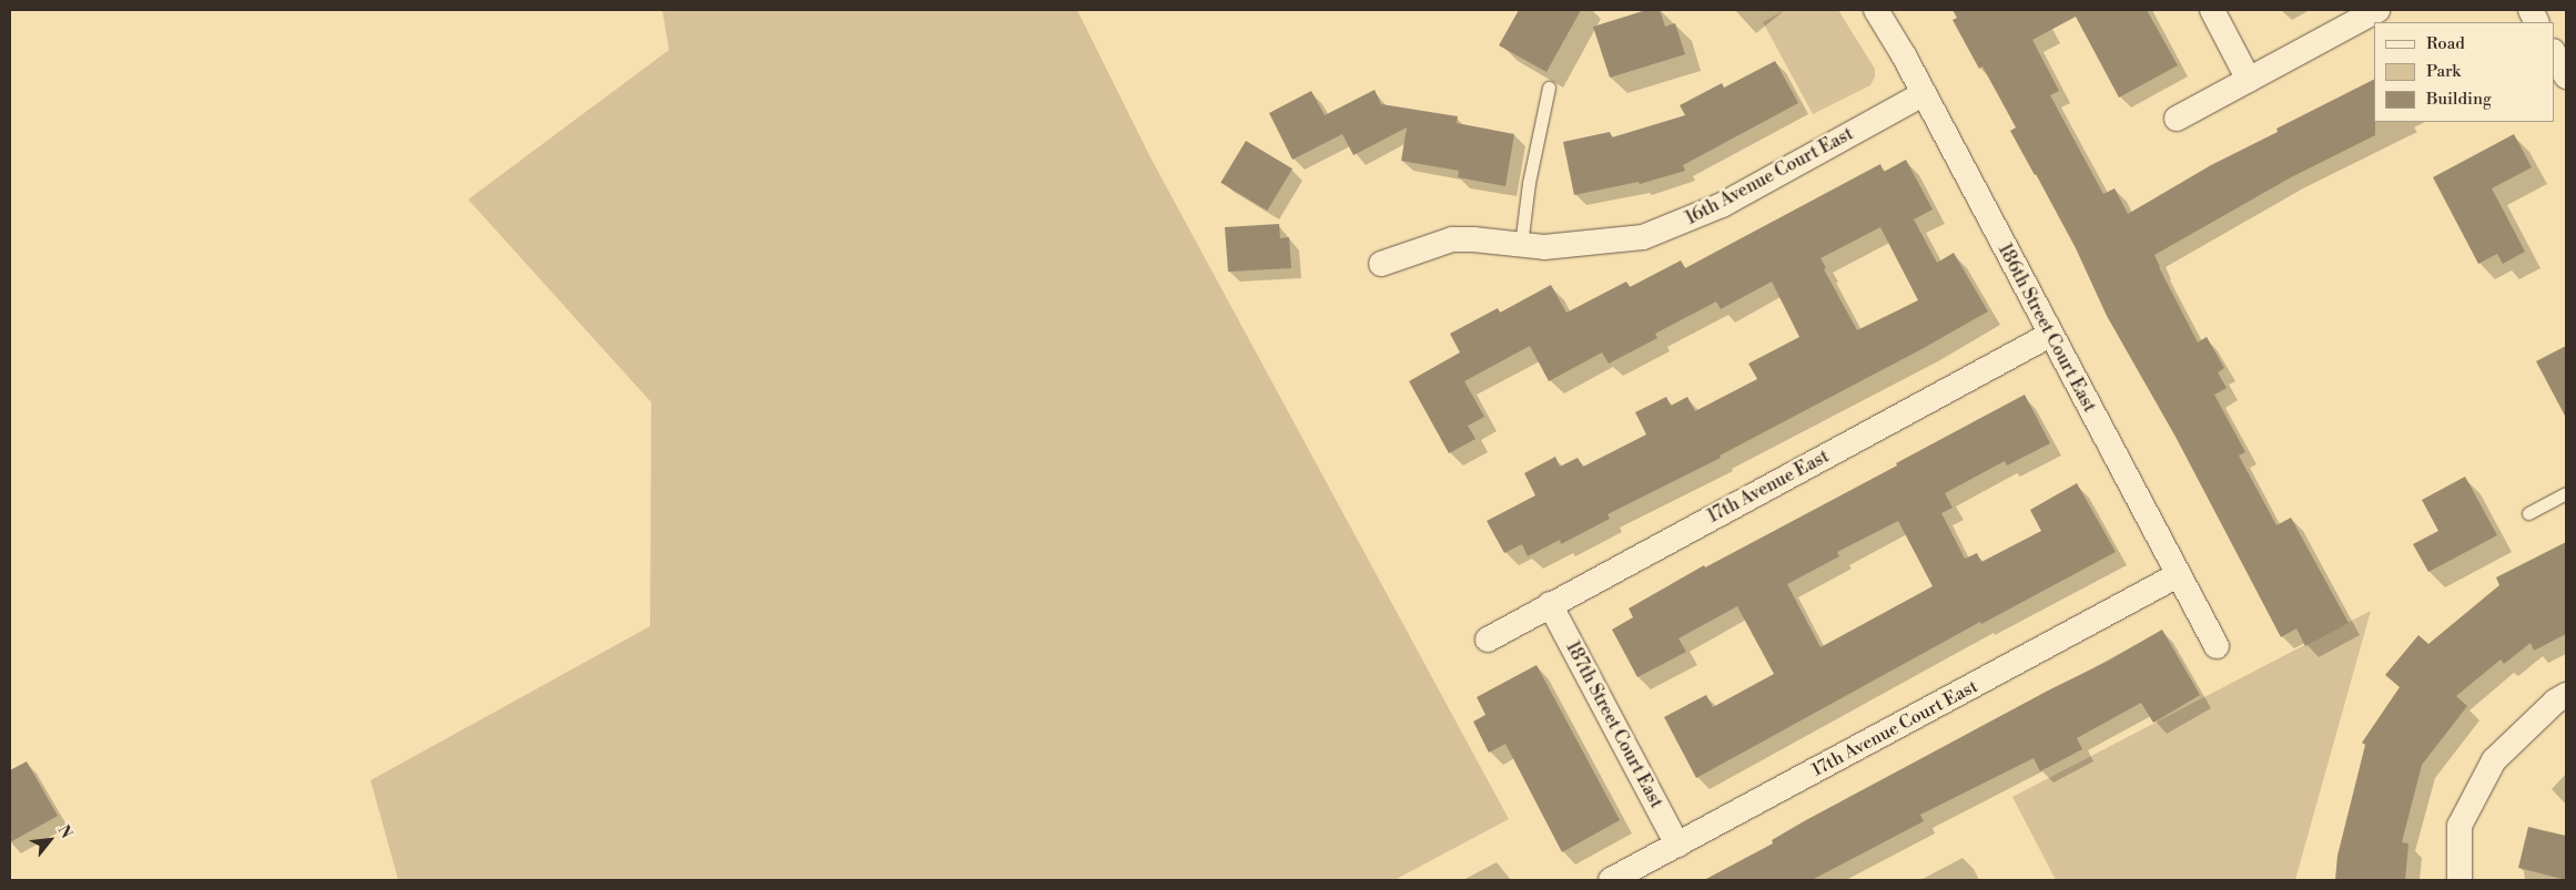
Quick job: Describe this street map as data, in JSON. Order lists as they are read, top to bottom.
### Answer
{
  "streets": {
    "street": [
      "16th Avenue Court East",
      "186th Street Court East",
      "17th Avenue East",
      "187th Street Court East",
      "17th Avenue Court East"
    ]
  },
  "crossings": [
    ["16th Avenue Court East", "186th Street Court East"],
    ["186th Street Court East", "17th Avenue East"],
    ["186th Street Court East", "17th Avenue Court East"],
    ["17th Avenue East", "187th Street Court East"],
    ["187th Street Court East", "17th Avenue Court East"]
  ],
  "legend": ["Road", "Park", "Building"],
  "north": "top right"
}
